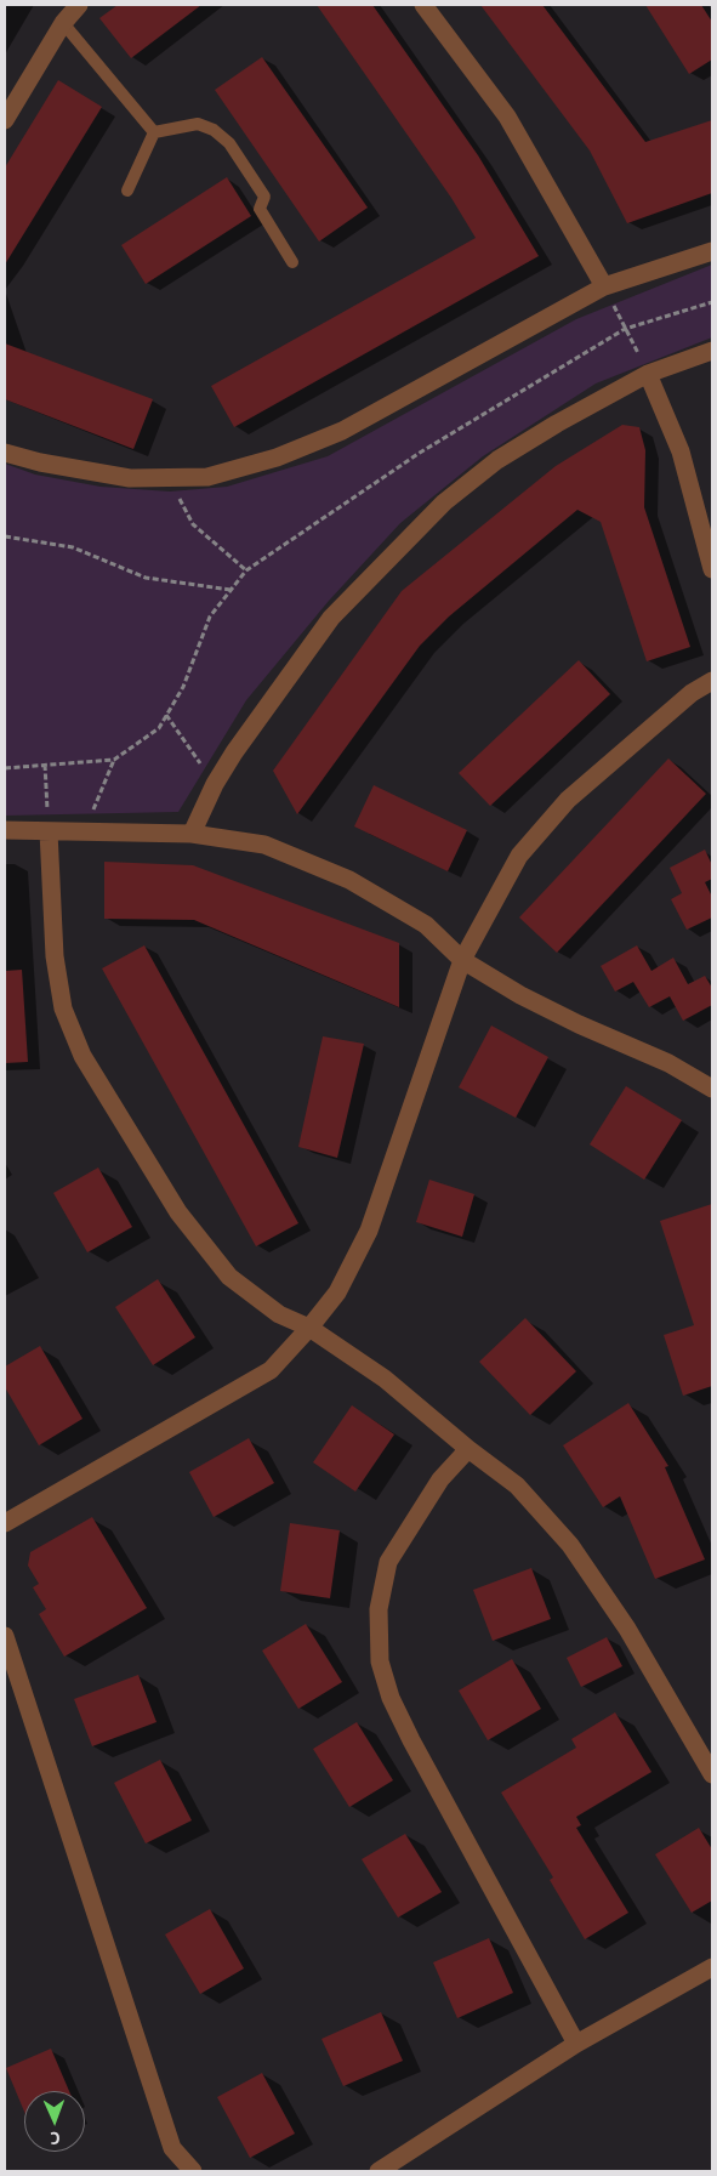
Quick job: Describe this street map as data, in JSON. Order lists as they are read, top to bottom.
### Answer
{
  "north": "bottom"
}
